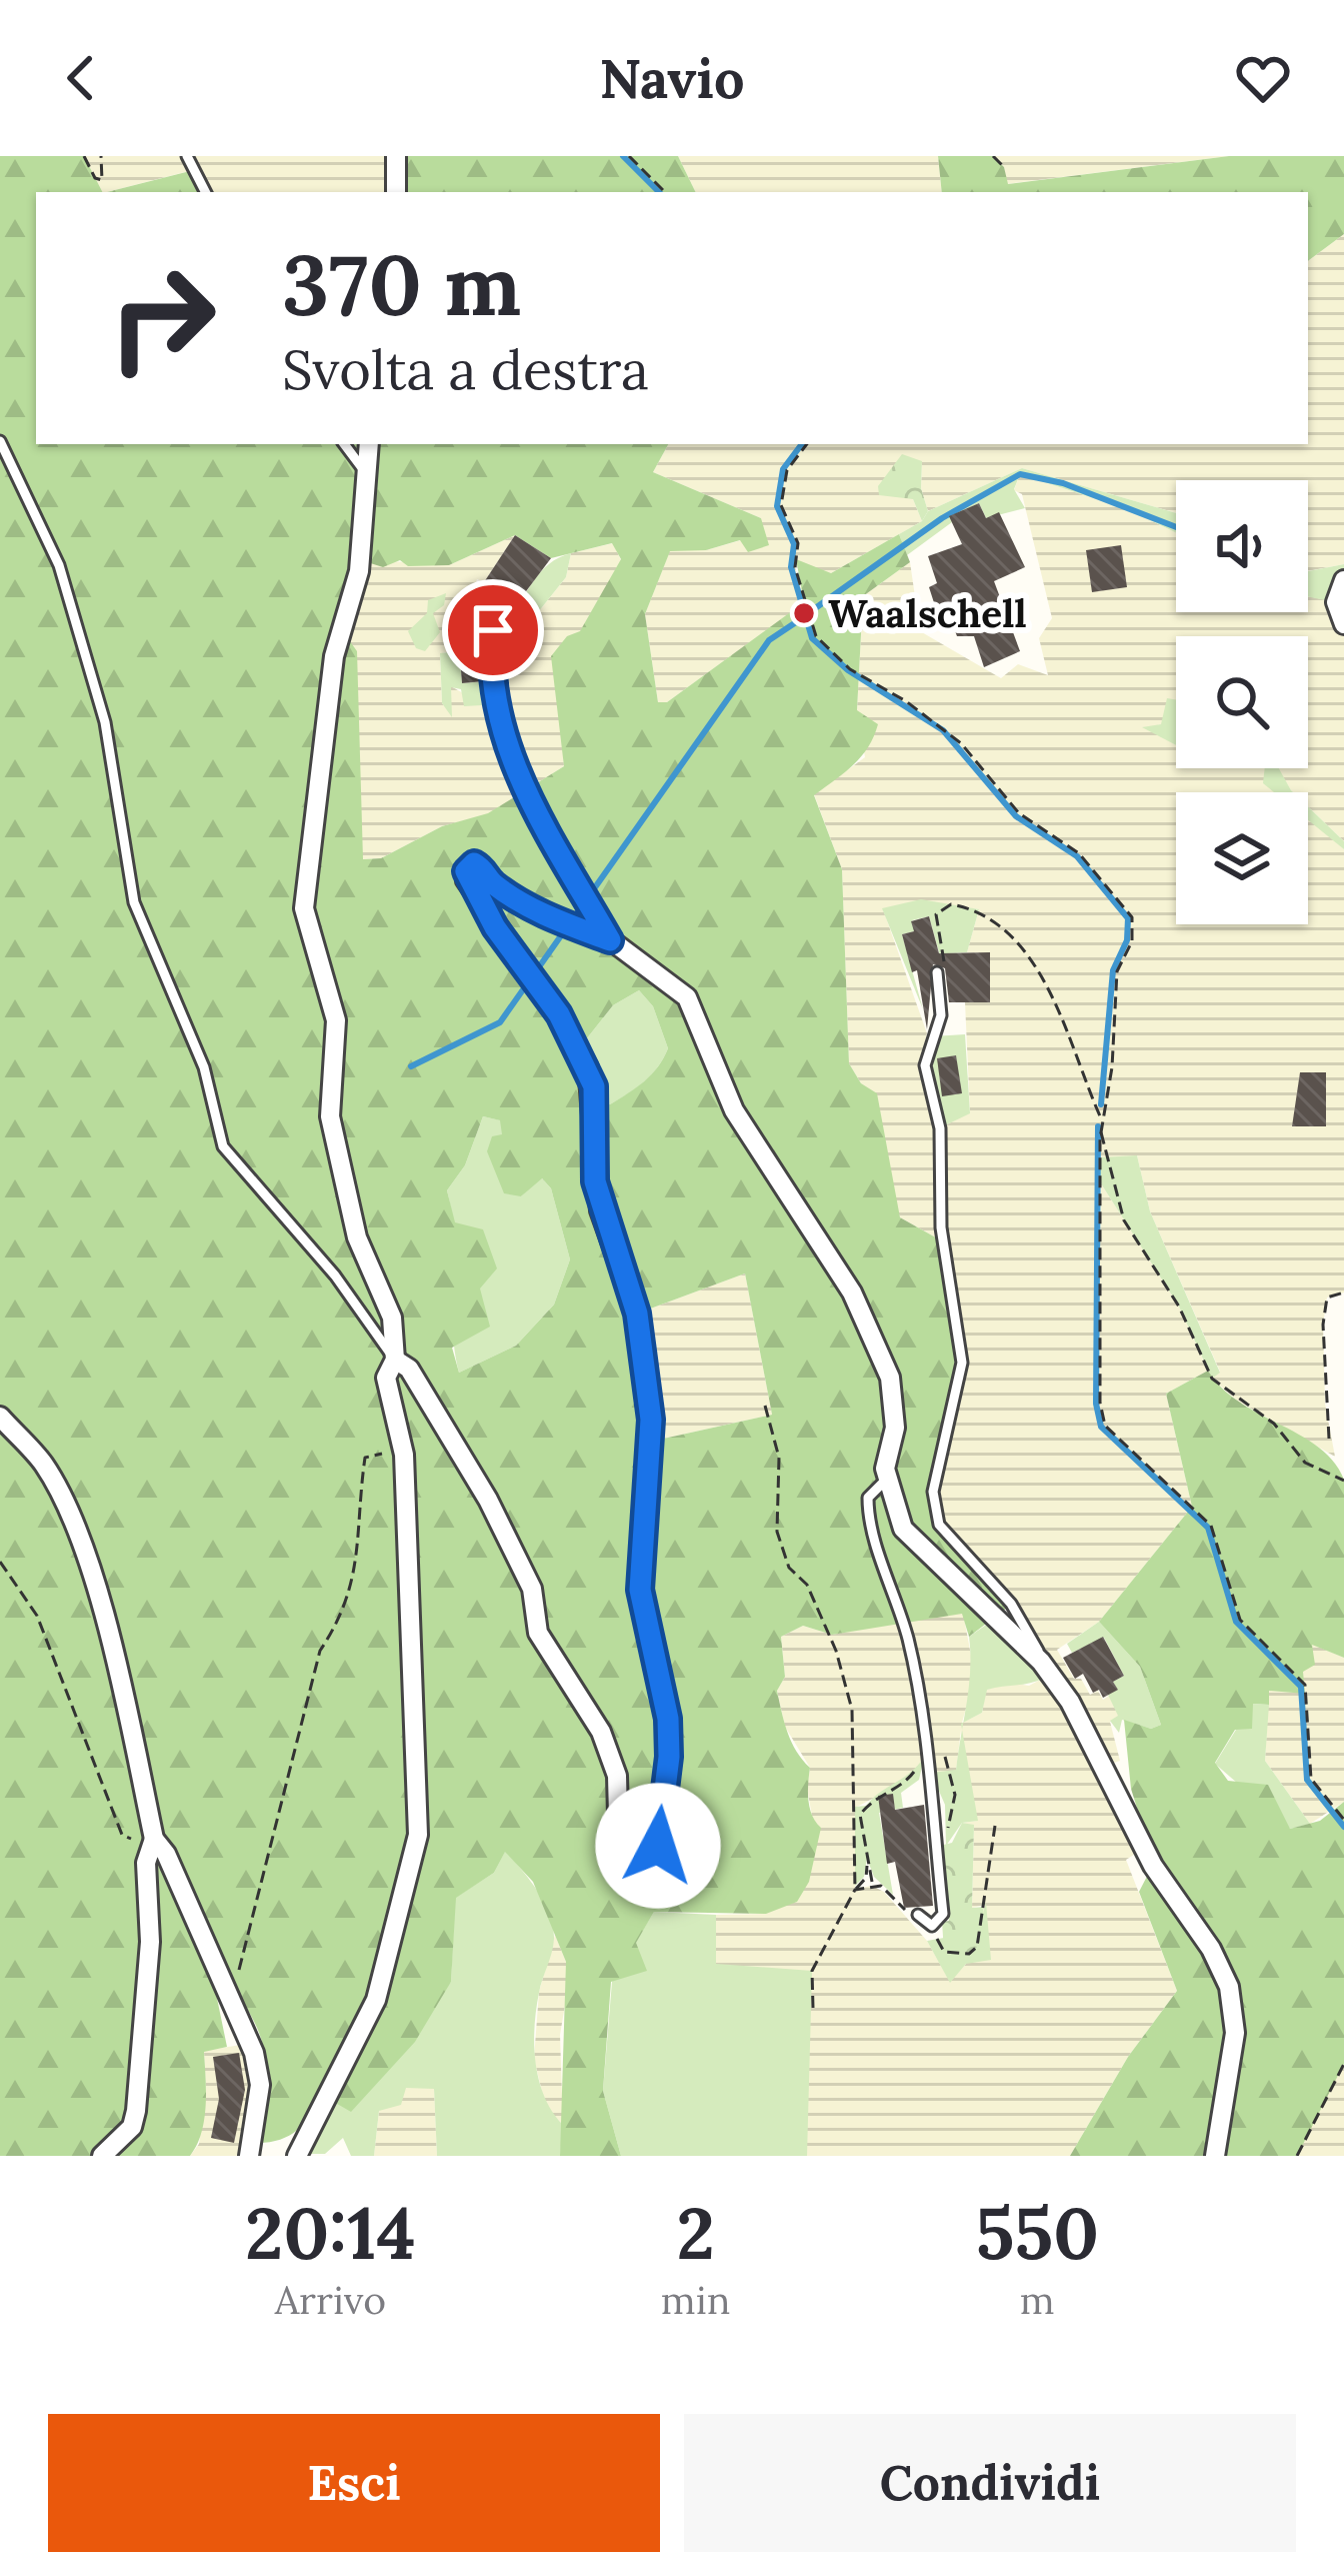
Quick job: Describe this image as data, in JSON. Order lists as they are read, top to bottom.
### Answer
{
  "places": ["Waalschell"],
  "page": {
    "header": "Navio",
    "turn": ["370 m", "Svolta a destra"],
    "eta": [
      "20:14",
      "Arrivo",
      "2",
      "min",
      "550",
      "m"
    ],
    "buttons": ["Esci", "Condividi"]
  }
}
